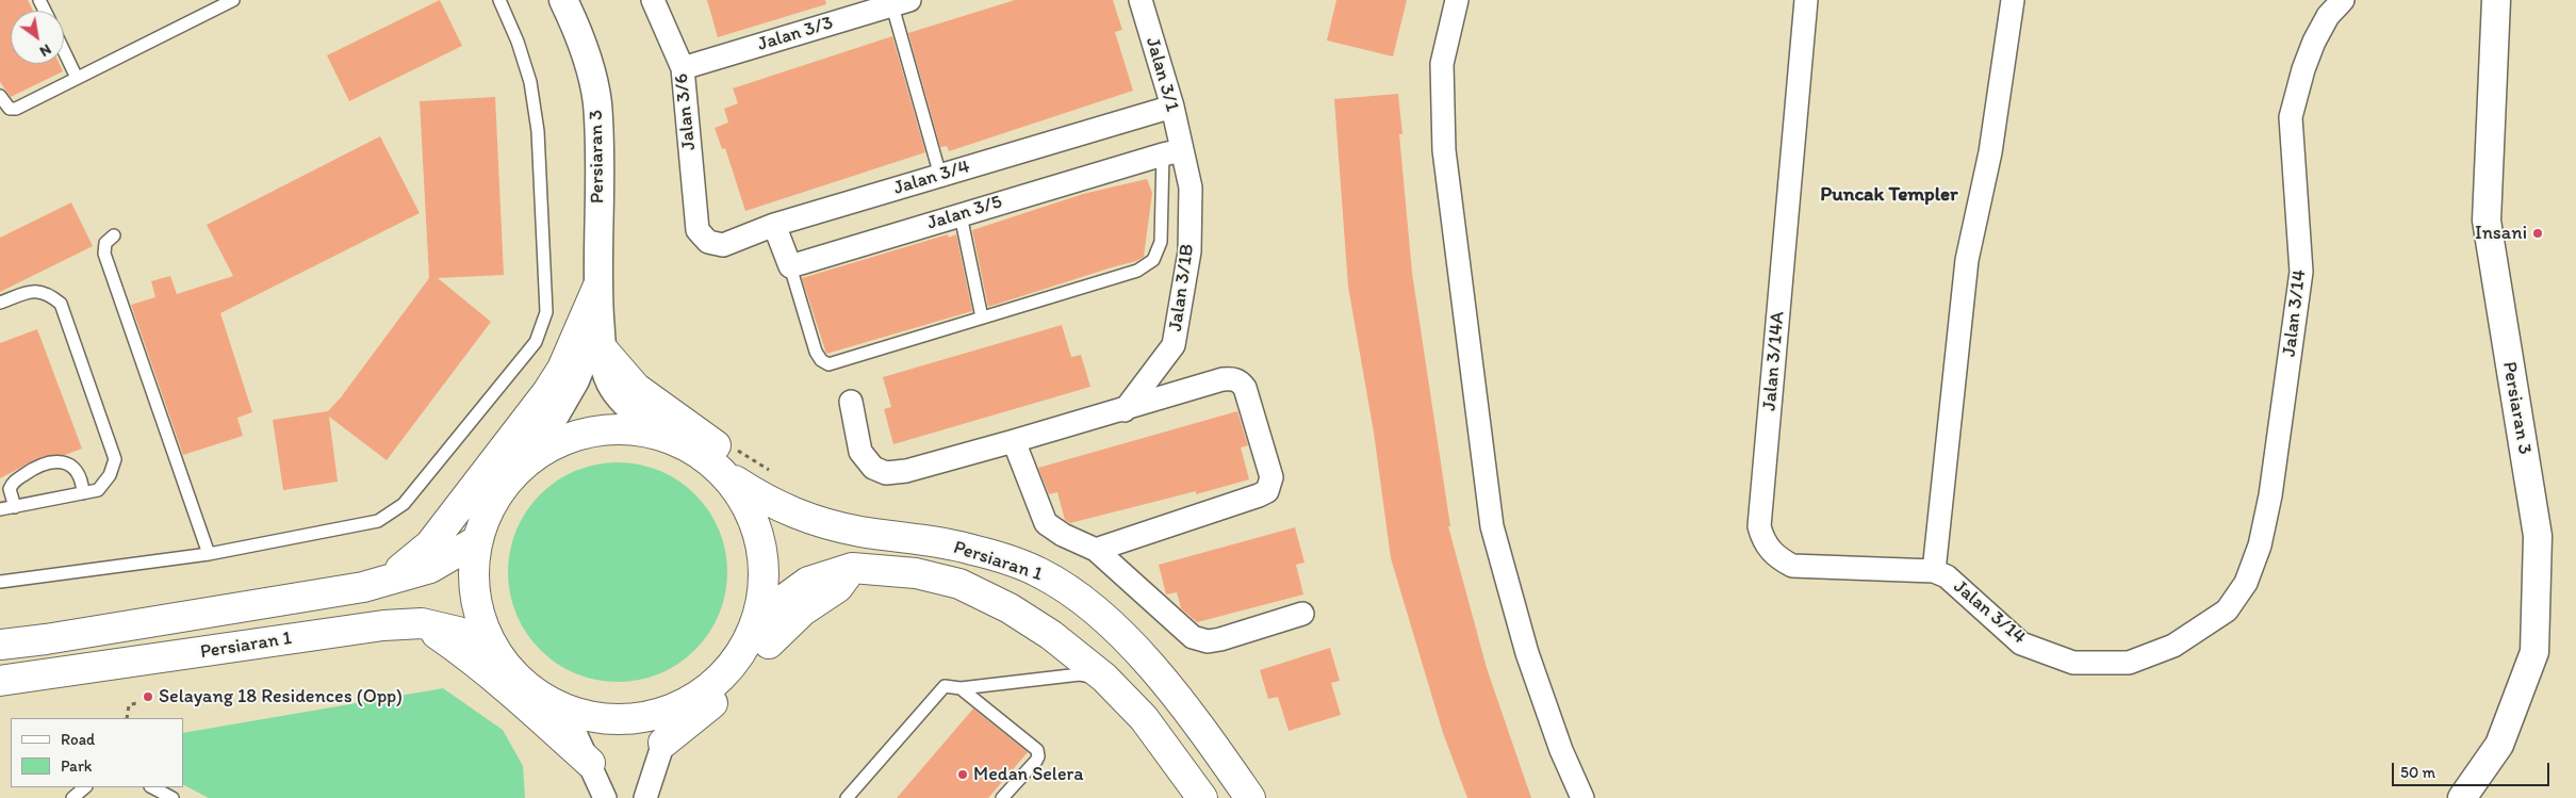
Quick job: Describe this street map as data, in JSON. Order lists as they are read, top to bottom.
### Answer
{
  "streets": {
    "main road": ["Persiaran 1"],
    "street": [
      "Jalan 3/3",
      "Jalan 3/1",
      "Jalan 3/6",
      "Persiaran 3",
      "Jalan 3/4",
      "Jalan 3/5",
      "Jalan 3/1B",
      "Jalan 3/14",
      "Jalan 3/14A"
    ]
  },
  "crossings": [
    ["Jalan 3/3", "Jalan 3/6"],
    ["Jalan 3/1", "Jalan 3/4"],
    ["Jalan 3/1", "Jalan 3/5"],
    ["Jalan 3/1", "Jalan 3/1B"],
    ["Jalan 3/6", "Jalan 3/4"],
    ["Jalan 3/5", "Jalan 3/1B"],
    ["Jalan 3/14", "Jalan 3/14A"]
  ],
  "districts": ["Puncak Templer"],
  "places": ["Insani", "Selayang 18 Residences (Opp)", "Medan Selera"],
  "legend": ["Road", "Park"],
  "scale_bar": "50 m",
  "north": "bottom right"
}
